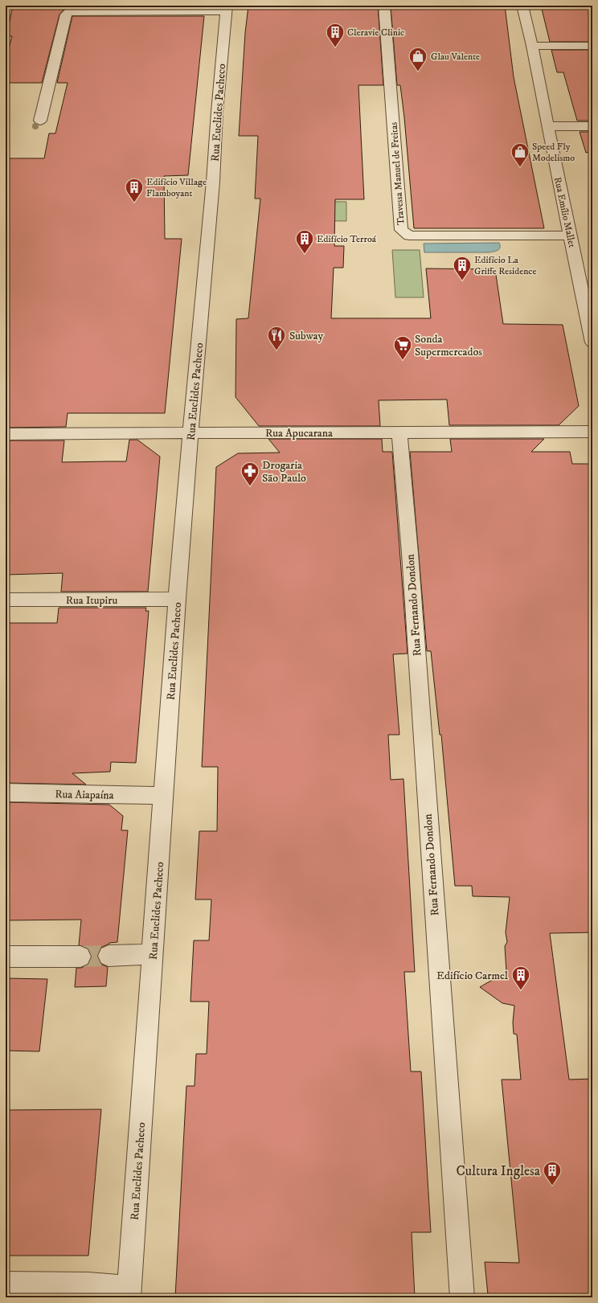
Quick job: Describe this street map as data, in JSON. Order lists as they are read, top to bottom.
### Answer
{
  "streets": {
    "street": [
      "Rua Euclides Pacheco",
      "Travessa Manuel de Freitas",
      "Rua Emílio Mallet",
      "Rua Apucarana",
      "Rua Itupiru",
      "Rua Fernando Dondon",
      "Rua Aiapaína"
    ]
  },
  "crossings": [
    ["Rua Euclides Pacheco", "Rua Apucarana"],
    ["Rua Euclides Pacheco", "Rua Itupiru"],
    ["Rua Euclides Pacheco", "Rua Aiapaína"],
    ["Travessa Manuel de Freitas", "Rua Emílio Mallet"],
    ["Rua Apucarana", "Rua Fernando Dondon"]
  ],
  "places": {
    "building": [
      "Cleravie Clinic",
      "Edifício Village Flamboyant",
      "Edifício Terroá",
      "Edifício La Griffe Residence",
      "Edifício Carmel",
      "Cultura Inglesa"
    ],
    "shop": ["Glau Valente", "Speed Fly Modelismo"],
    "restaurant": ["Subway"],
    "supermarket": ["Sonda Supermercados"],
    "pharmacy": ["Drogaria São Paulo"]
  }
}
